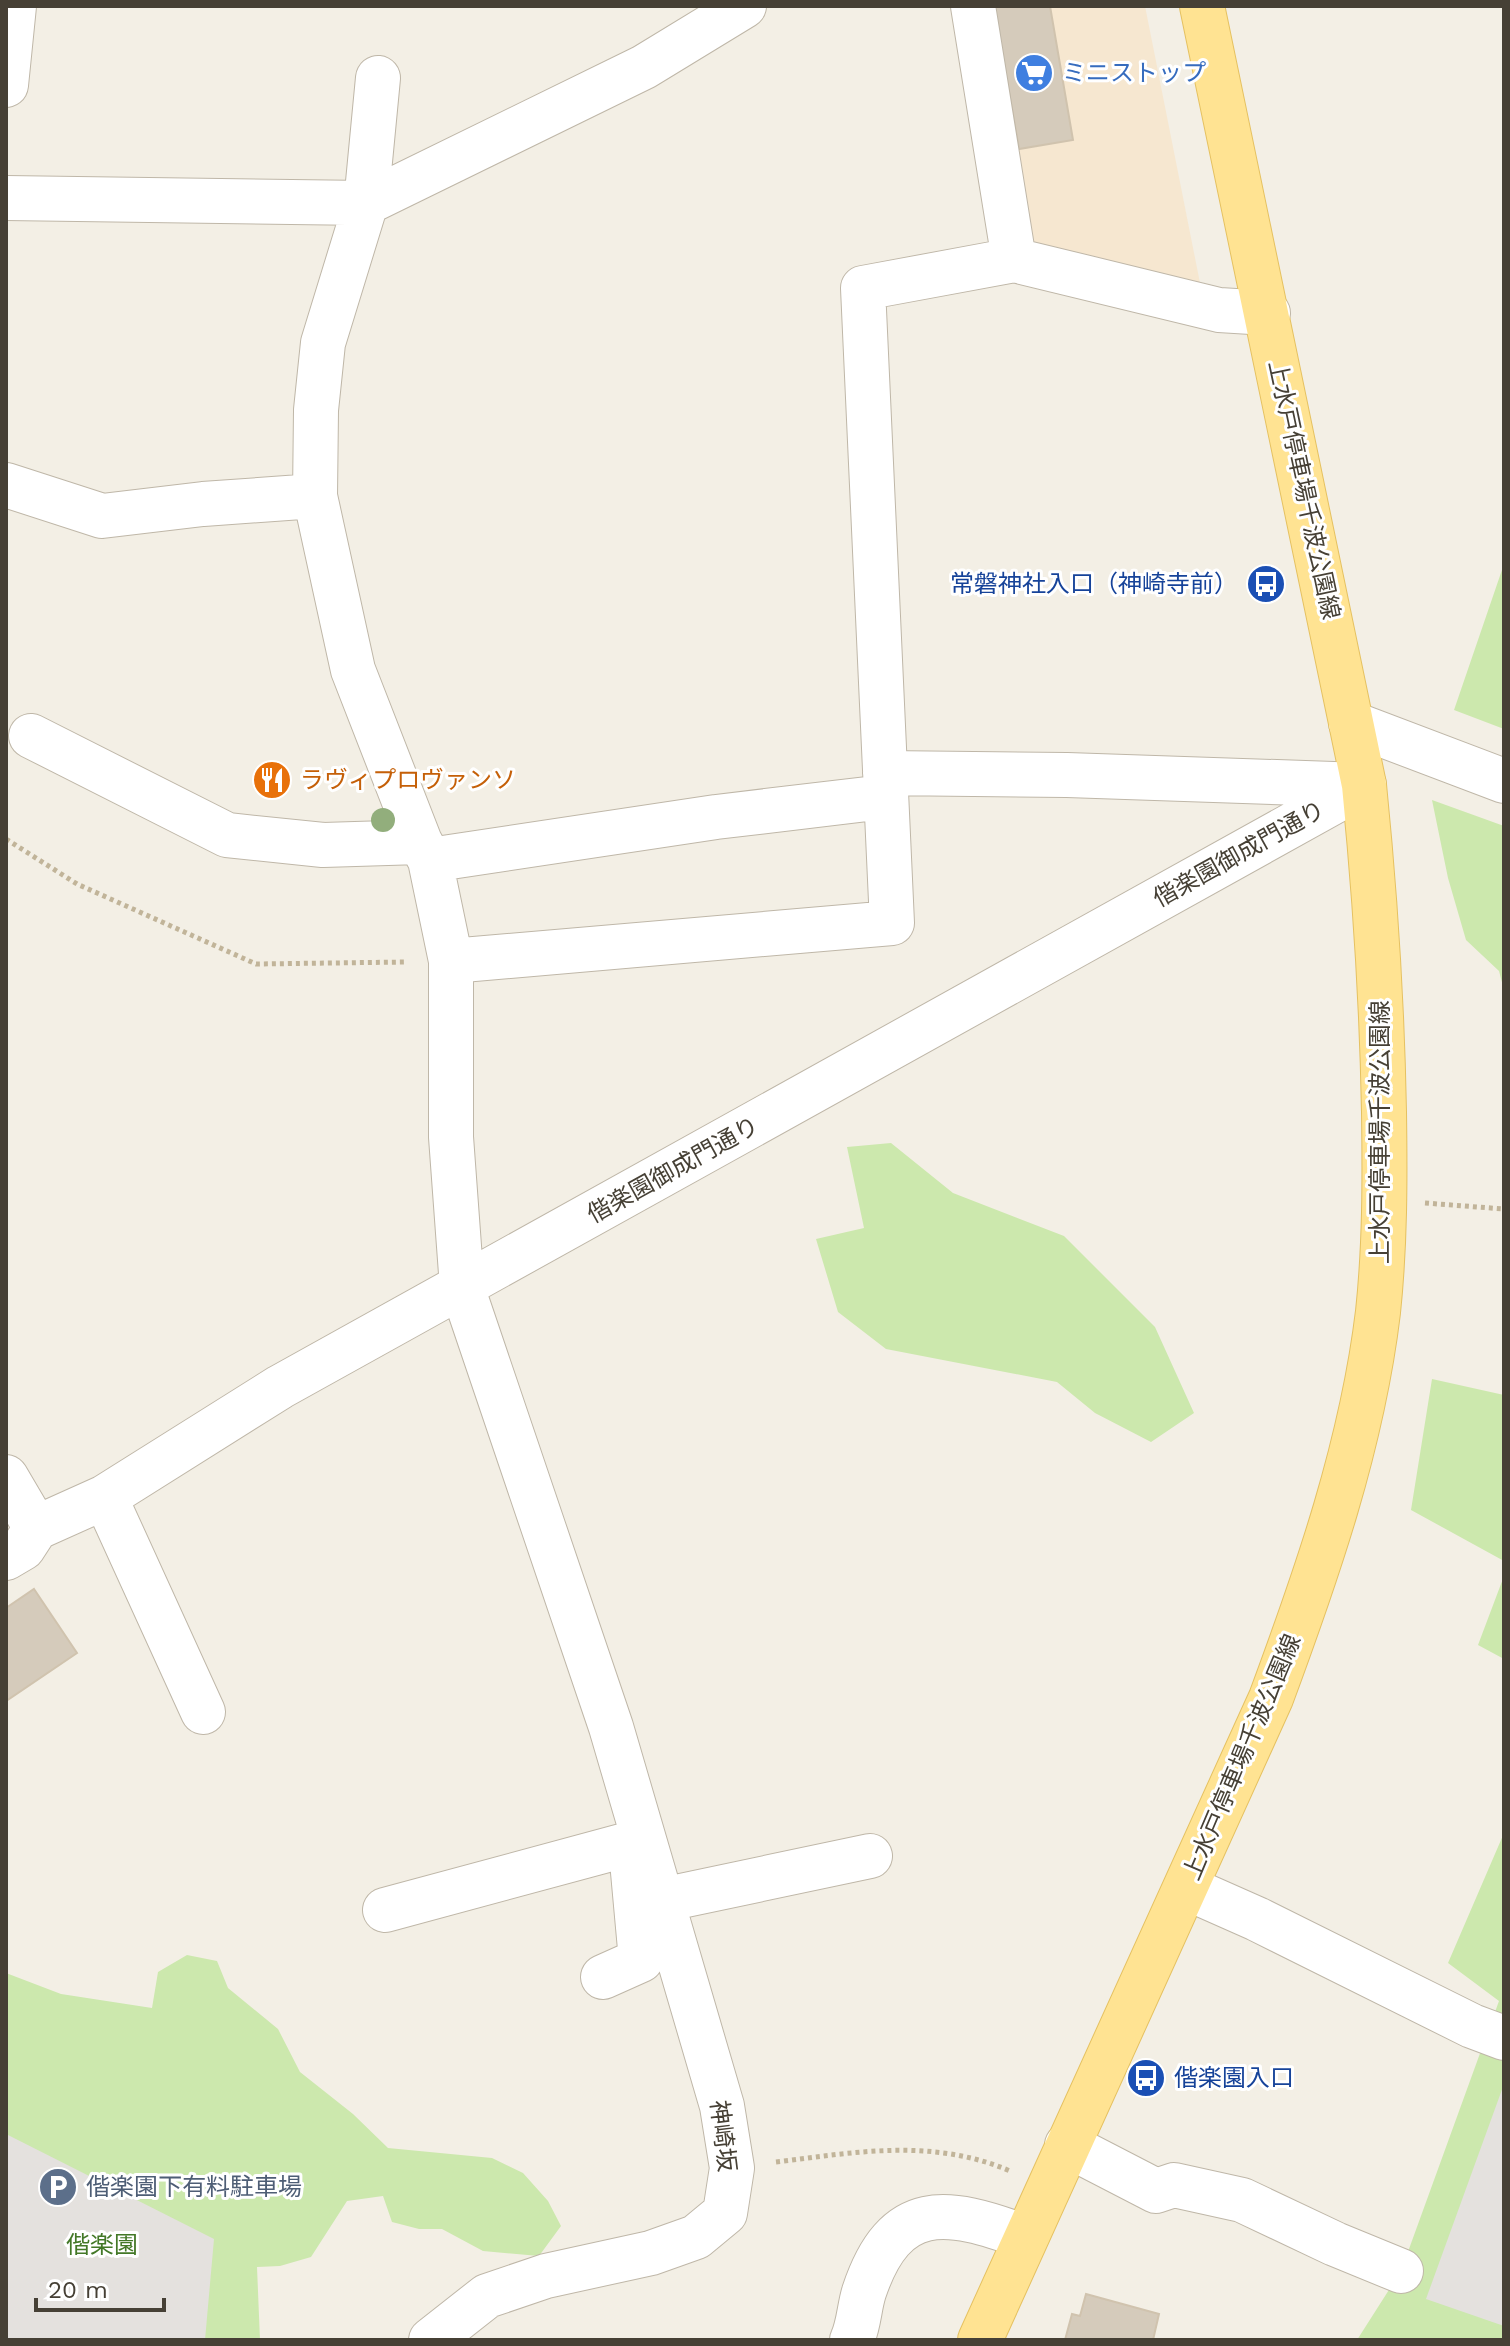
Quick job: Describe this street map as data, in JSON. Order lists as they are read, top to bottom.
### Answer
{
  "streets": {
    "main road": ["上水戸停車場千波公園線"],
    "street": ["偕楽園御成門通り", "神崎坂"]
  },
  "crossings": [
    ["上水戸停車場千波公園線", "偕楽園御成門通り"]
  ],
  "parks": ["偕楽園"],
  "places": {
    "supermarket": ["ミニストップ"],
    "bus stop": ["常磐神社入口（神崎寺前）", "偕楽園入口"],
    "restaurant": ["ラヴィプロヴァンソ"],
    "parking": ["偕楽園下有料駐車場"]
  },
  "scale_bar": "20 m"
}
